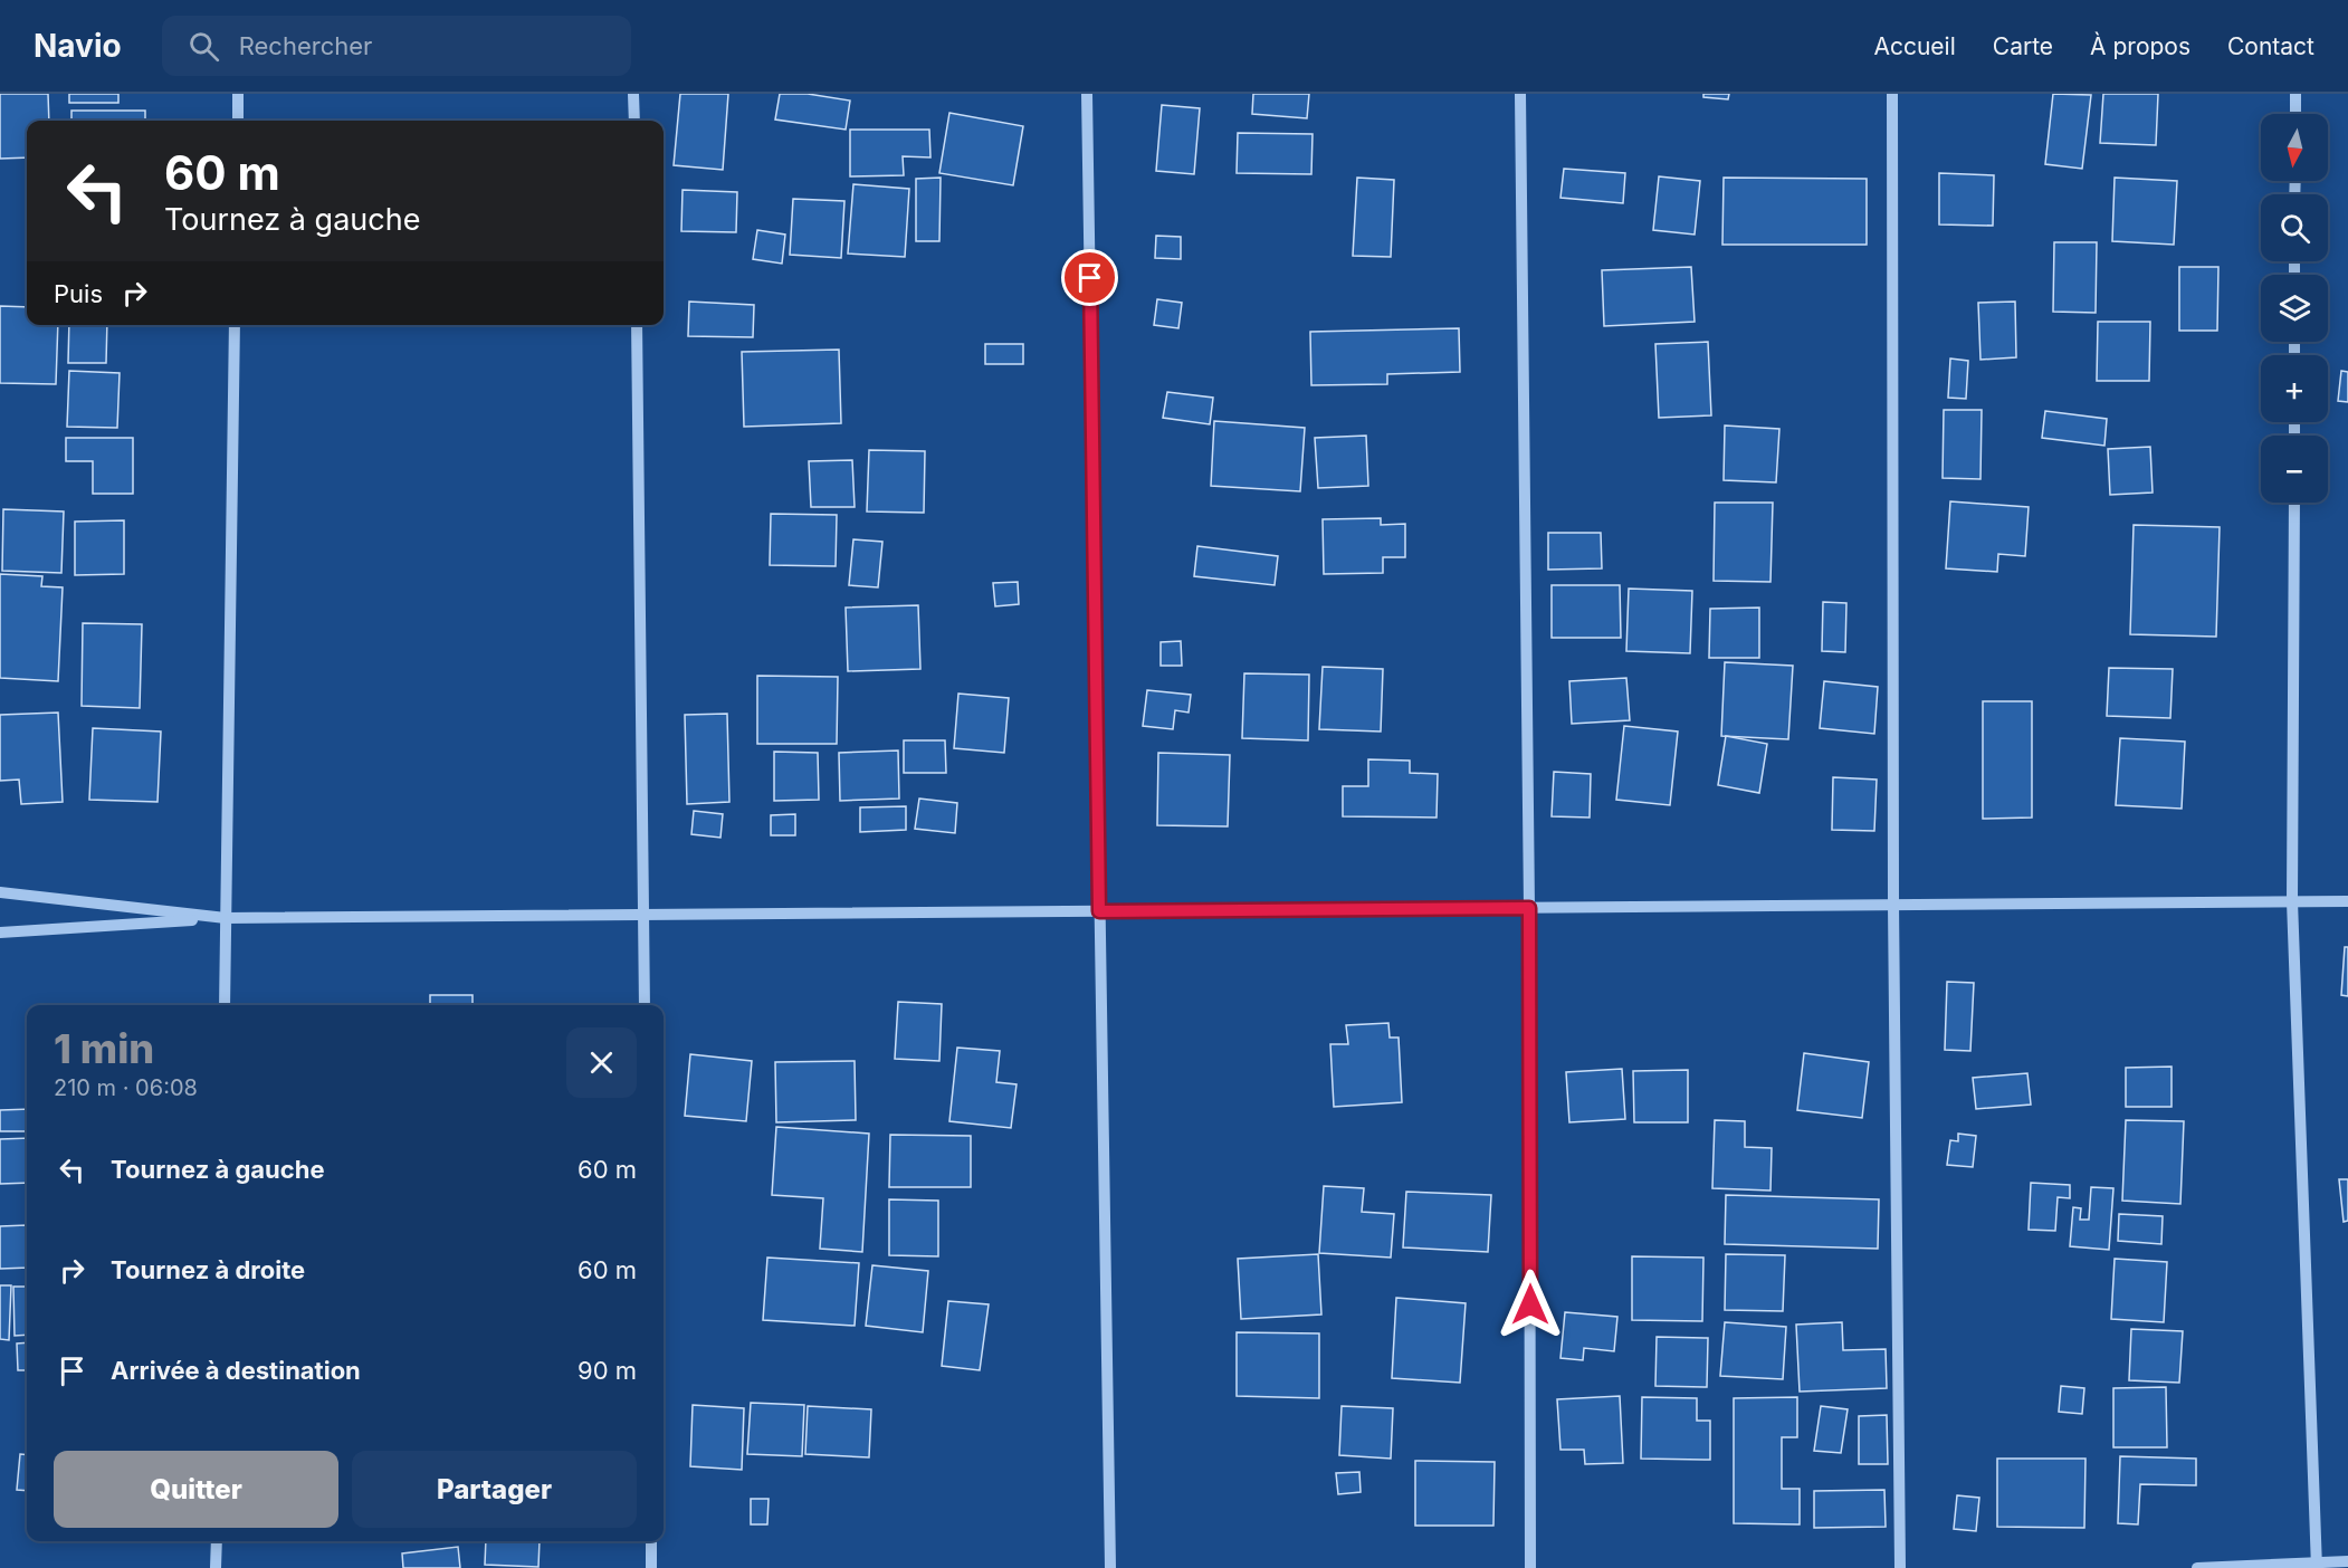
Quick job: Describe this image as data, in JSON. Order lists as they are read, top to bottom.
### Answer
{
  "north": "bottom",
  "page": {
    "header": "Navio",
    "search": "Rechercher",
    "nav": [
      "Accueil",
      "Carte",
      "À propos",
      "Contact"
    ],
    "map_buttons": ["+", "−"],
    "turn": ["60 m", "Tournez à gauche"],
    "then": "Puis",
    "heading": ["1 min", "210 m · 06:08"],
    "list": [
      {
        "name": "Tournez à gauche",
        "value": "60 m"
      },
      {
        "name": "Tournez à droite",
        "value": "60 m"
      },
      {
        "name": "Arrivée à destination",
        "value": "90 m"
      }
    ],
    "buttons": ["Quitter", "Partager"]
  }
}
